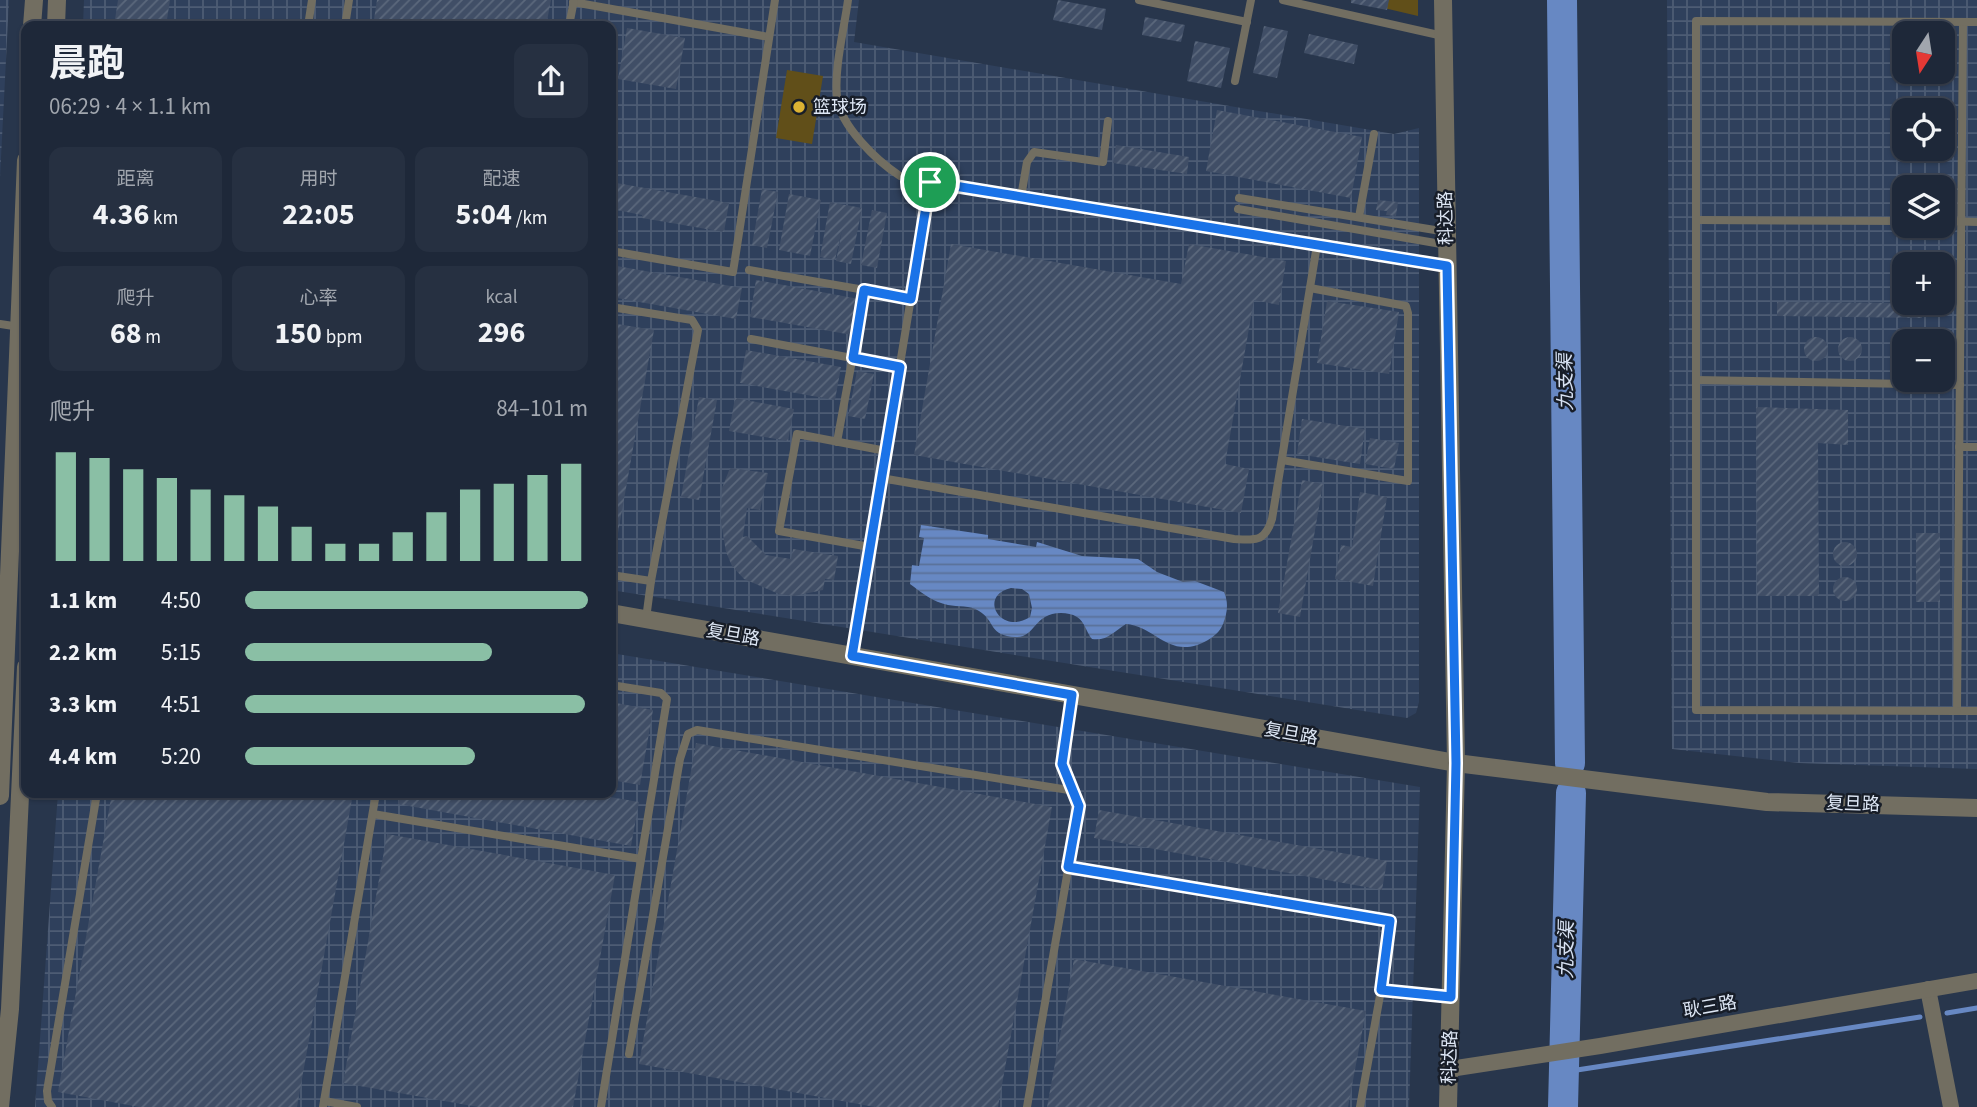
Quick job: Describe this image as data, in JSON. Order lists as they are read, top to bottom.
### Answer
{
  "streets": {
    "street": ["科达路", "复旦路", "耿三路"]
  },
  "crossings": [
    ["科达路", "复旦路"],
    ["科达路", "耿三路"]
  ],
  "water": ["九支渠"],
  "places": ["篮球场"],
  "north": "bottom",
  "page": {
    "map_buttons": ["+", "−"],
    "heading": ["晨跑", "06:29 · 4 × 1.1 km"],
    "stats": [
      ["距离", "4.36 km"],
      ["用时", "22:05"],
      ["配速", "5:04 /km"],
      ["爬升", "68 m"],
      ["心率", "150 bpm"],
      ["kcal", "296"]
    ],
    "chart": ["爬升", "84–101 m"],
    "list": [
      {
        "name": "1.1 km",
        "note": "4:50"
      },
      {
        "name": "2.2 km",
        "note": "5:15"
      },
      {
        "name": "3.3 km",
        "note": "4:51"
      },
      {
        "name": "4.4 km",
        "note": "5:20"
      }
    ]
  }
}
